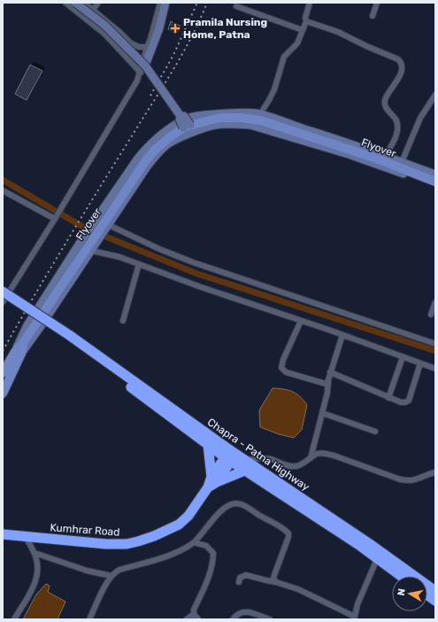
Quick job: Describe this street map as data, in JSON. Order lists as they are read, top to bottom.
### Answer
{
  "streets": {
    "highway": ["Chapra - Patna Highway", "Kumhrar Road"],
    "main road": ["Flyover"]
  },
  "crossings": [
    ["Chapra - Patna Highway", "Kumhrar Road"]
  ],
  "places": {
    "health": ["Pramila Nursing Home, Patna"]
  },
  "north": "left"
}
